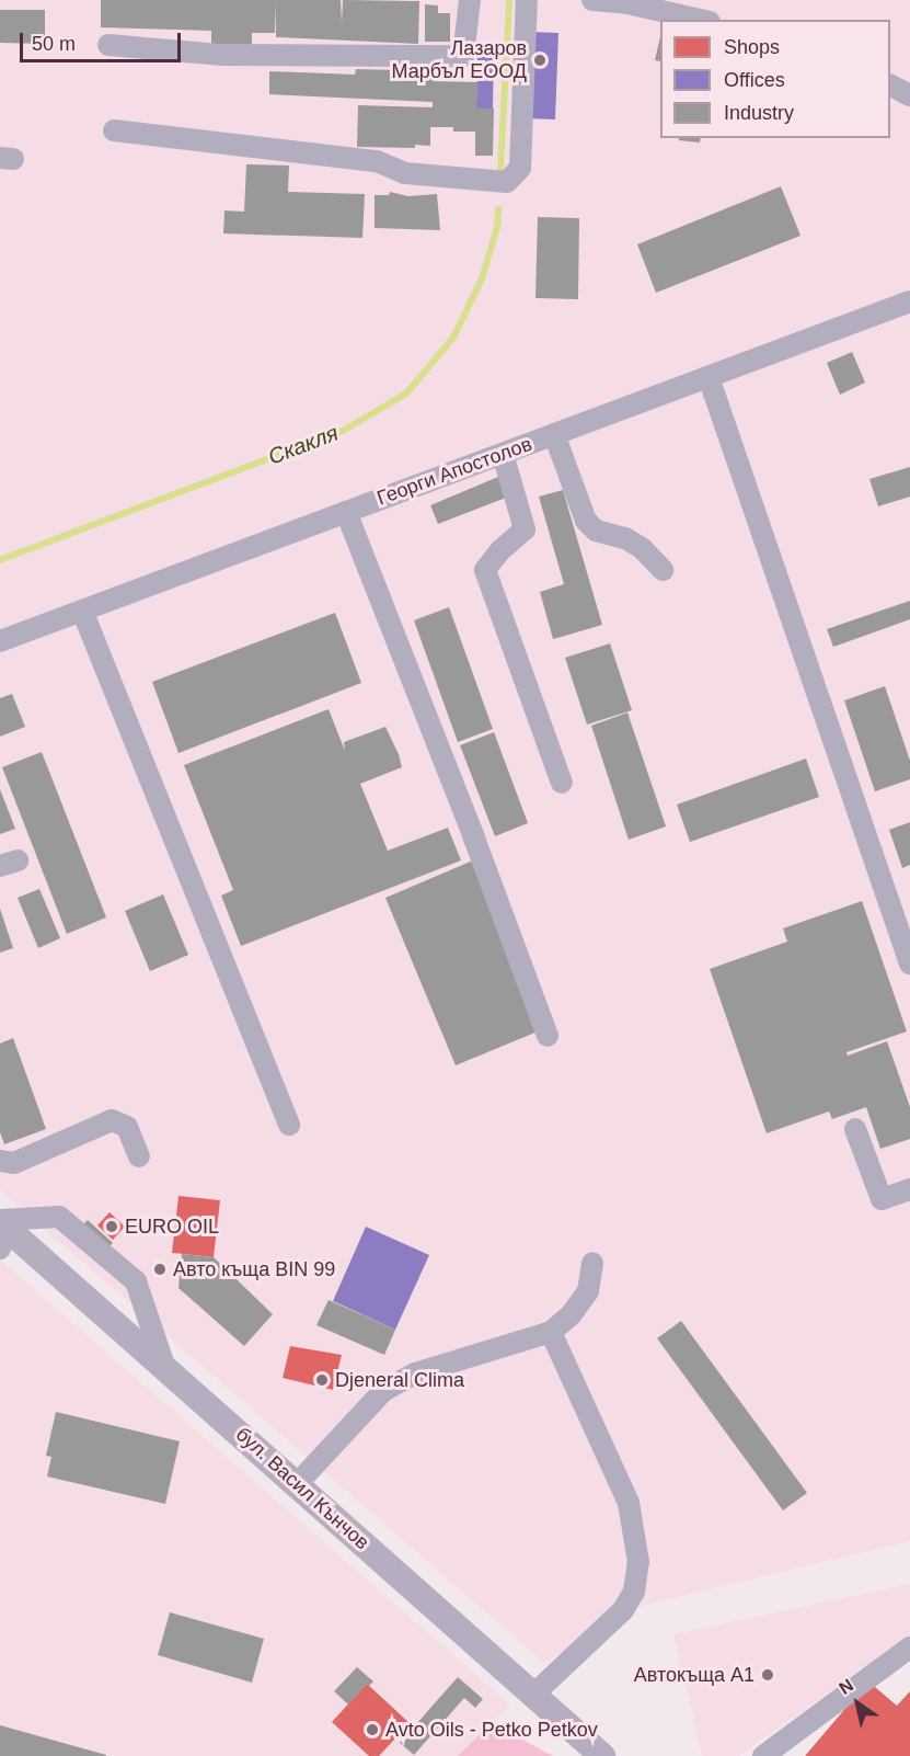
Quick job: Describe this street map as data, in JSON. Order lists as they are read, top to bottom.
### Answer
{
  "streets": {
    "main road": ["бул. Васил Кънчов"],
    "street": ["Георги Апостолов"]
  },
  "water": ["Скакля"],
  "places": [
    "Лазаров Марбъл ЕООД",
    "EURO OIL",
    "Авто къща BIN 99",
    "Djeneral Clima",
    "Автокъща А1",
    "Avto Oils - Petko Petkov"
  ],
  "legend": ["Shops", "Offices", "Industry"],
  "scale_bar": "50 m",
  "north": "top left"
}
